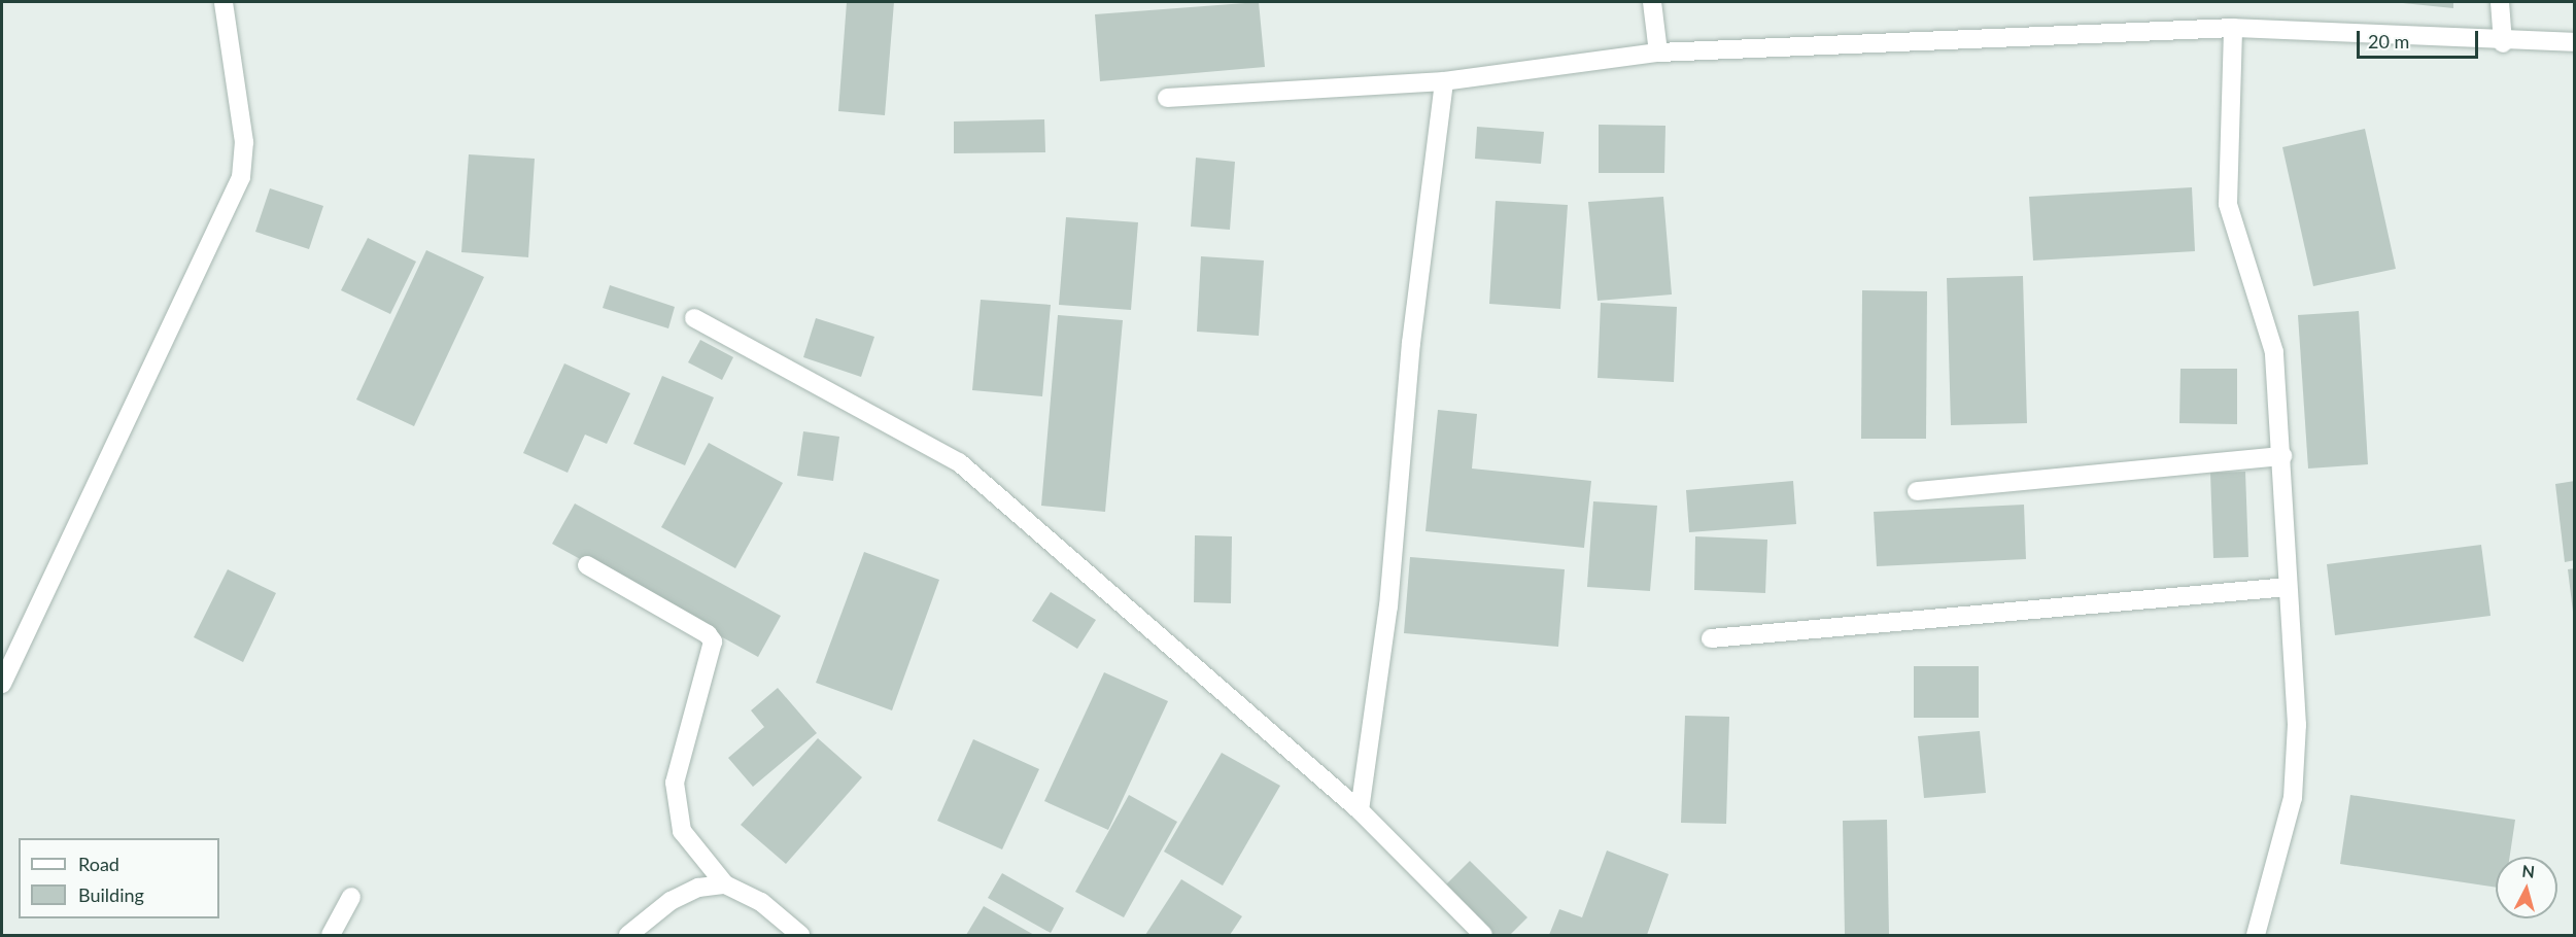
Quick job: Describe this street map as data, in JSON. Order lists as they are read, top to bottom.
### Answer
{
  "legend": ["Road", "Building"],
  "scale_bar": "20 m",
  "north": "top"
}
